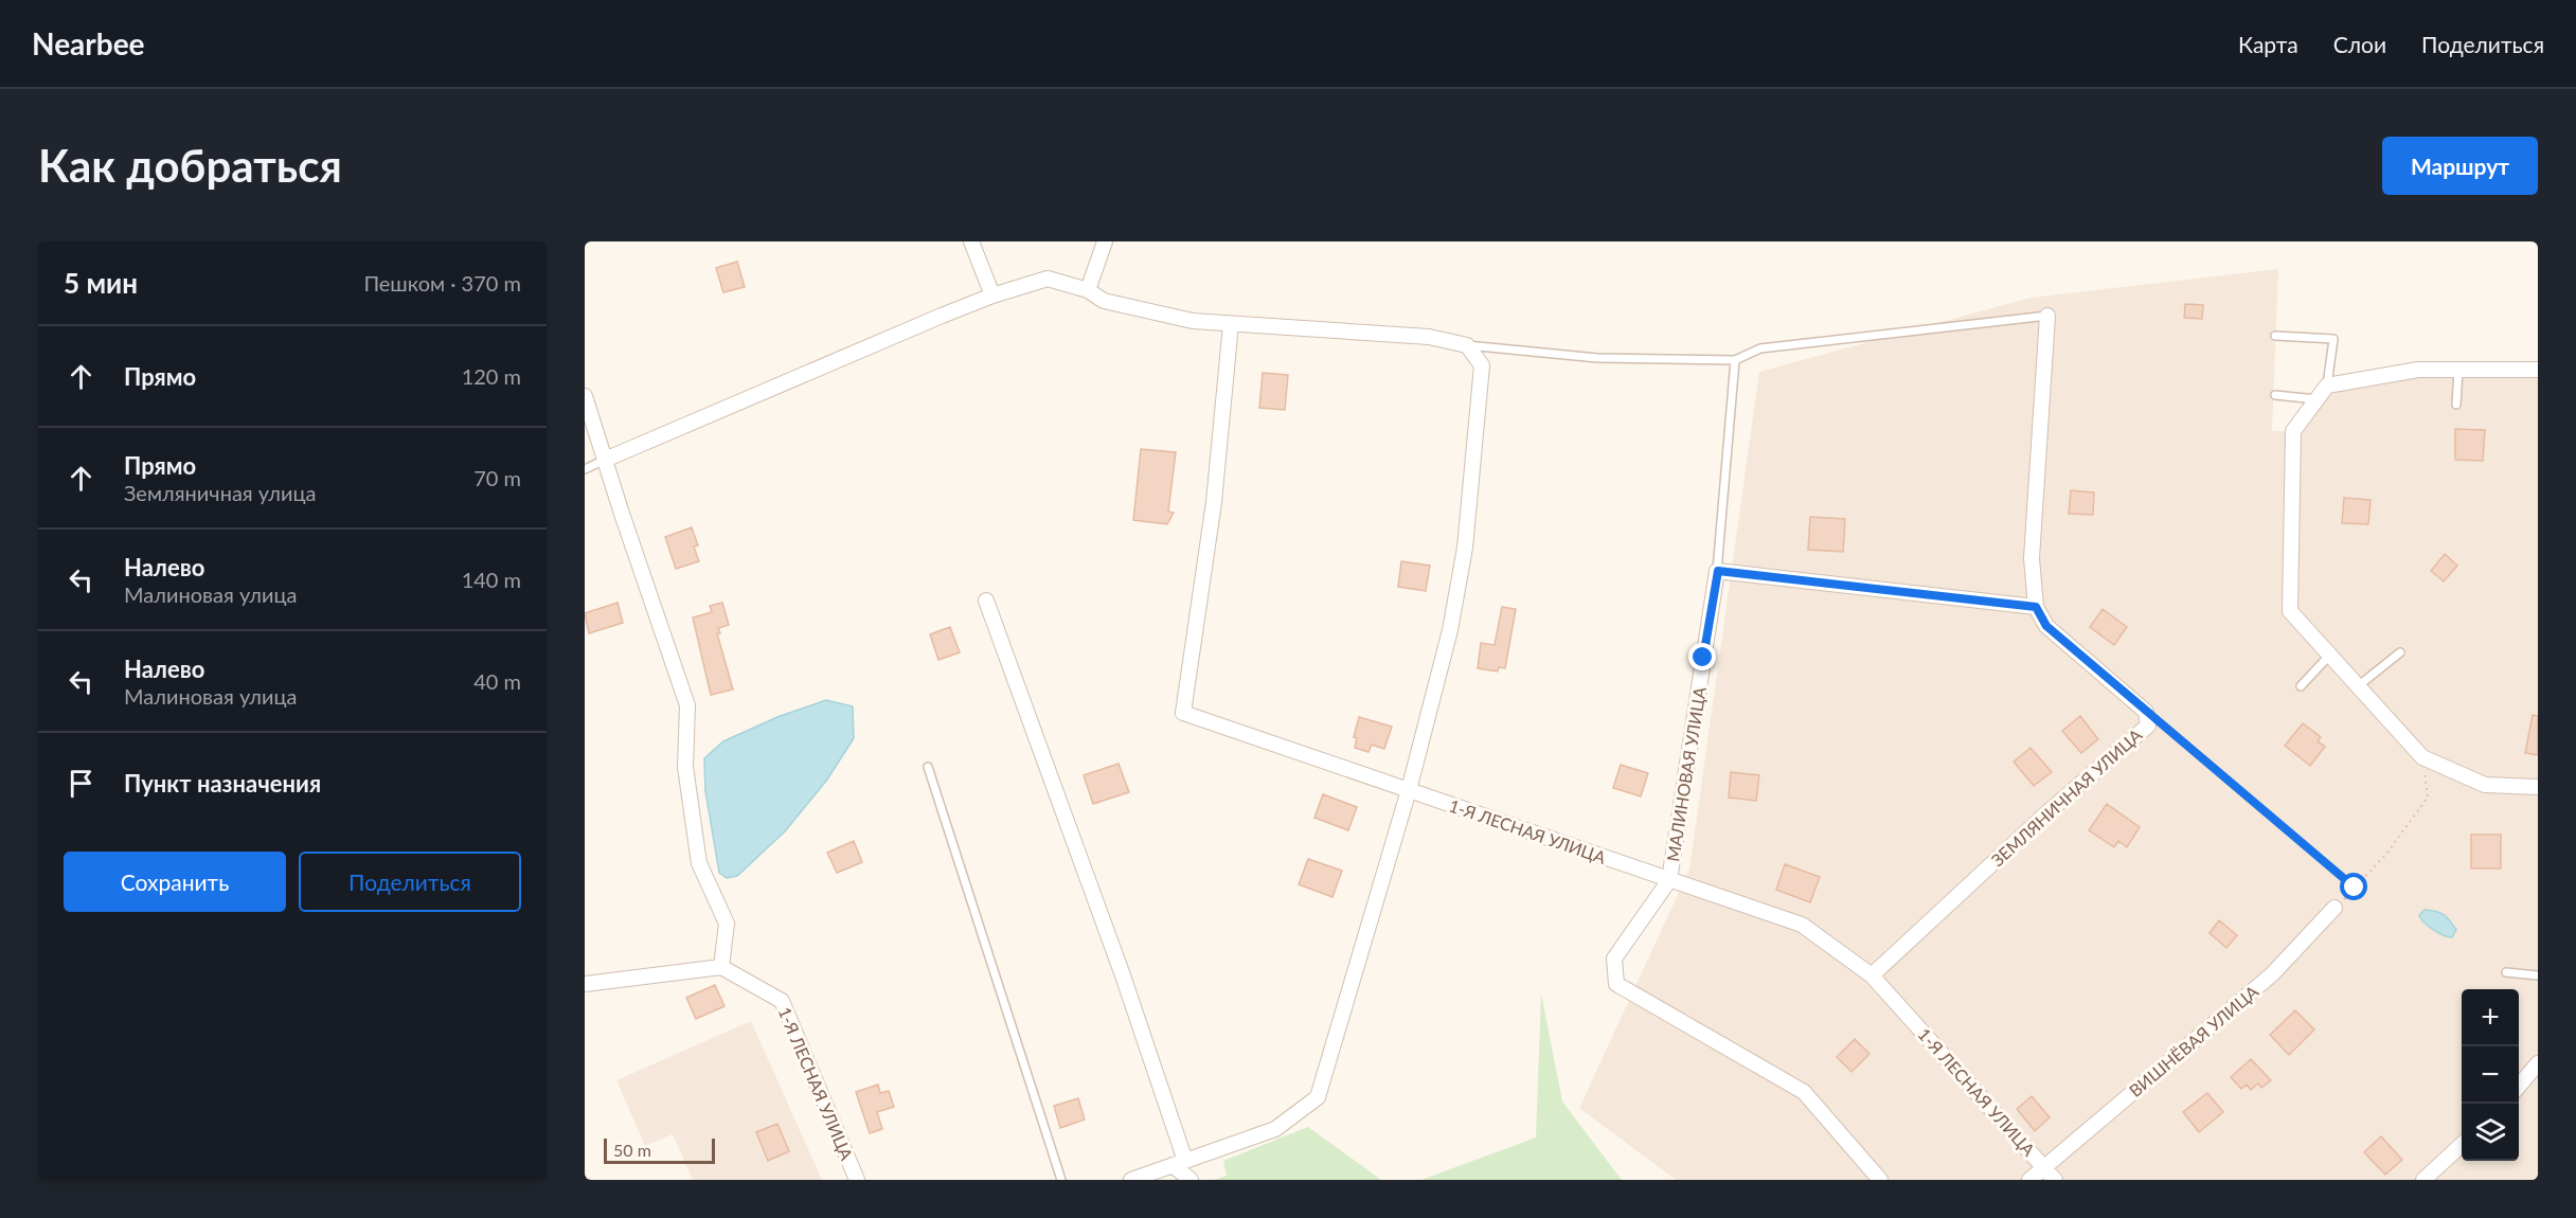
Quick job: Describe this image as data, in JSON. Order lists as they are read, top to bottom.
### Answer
{
  "streets": {
    "street": [
      "МАЛИНОВАЯ УЛИЦА",
      "ЗЕМЛЯНИЧНАЯ УЛИЦА",
      "1-Я ЛЕСНАЯ УЛИЦА",
      "ВИШНЁВАЯ УЛИЦА"
    ]
  },
  "crossings": [
    ["МАЛИНОВАЯ УЛИЦА", "1-Я ЛЕСНАЯ УЛИЦА"],
    ["ЗЕМЛЯНИЧНАЯ УЛИЦА", "1-Я ЛЕСНАЯ УЛИЦА"],
    ["1-Я ЛЕСНАЯ УЛИЦА", "ВИШНЁВАЯ УЛИЦА"]
  ],
  "scale_bar": "50 m",
  "page": {
    "header": "Nearbee",
    "nav": ["Карта", "Слои", "Поделиться"],
    "buttons": [
      "Маршрут",
      ["Сохранить", "Поделиться"]
    ],
    "title": "Как добраться",
    "heading": ["5 мин", "Пешком · 370 m"],
    "list": [
      ["Прямо", "120 m"],
      ["Прямо", "Земляничная улица", "70 m"],
      ["Налево", "Малиновая улица", "140 m"],
      ["Налево", "Малиновая улица", "40 m"],
      "Пункт назначения"
    ],
    "map_buttons": ["+", "−"],
    "scale": "50 m"
  }
}
